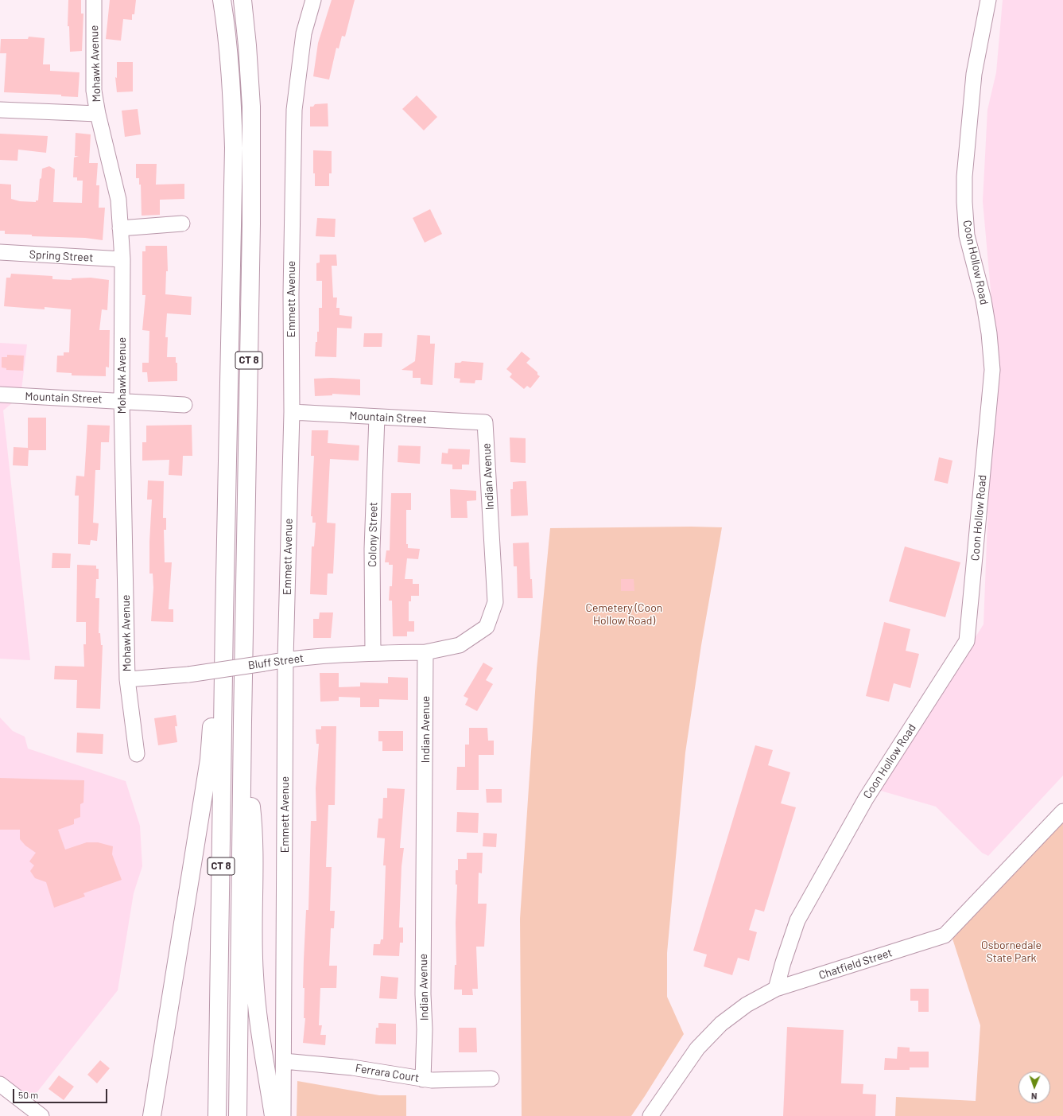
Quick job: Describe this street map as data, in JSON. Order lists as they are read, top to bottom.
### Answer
{
  "streets": {
    "highway": ["CT 8"],
    "street": [
      "Mohawk Avenue",
      "Spring Street",
      "Coon Hollow Road",
      "Emmett Avenue",
      "Mountain Street",
      "Indian Avenue",
      "Colony Street",
      "Bluff Street",
      "Chatfield Street",
      "Ferrara Court"
    ]
  },
  "crossings": [
    ["Mohawk Avenue", "Spring Street"],
    ["Mohawk Avenue", "Mountain Street"],
    ["Mohawk Avenue", "Bluff Street"],
    ["Coon Hollow Road", "Chatfield Street"],
    ["Emmett Avenue", "Mountain Street"],
    ["Emmett Avenue", "Bluff Street"],
    ["Emmett Avenue", "Ferrara Court"],
    ["Mountain Street", "Indian Avenue"],
    ["Mountain Street", "Colony Street"],
    ["Indian Avenue", "Bluff Street"],
    ["Indian Avenue", "Ferrara Court"],
    ["Colony Street", "Bluff Street"]
  ],
  "parks": ["Cemetery (Coon Hollow Road)", "Osbornedale State Park"],
  "scale_bar": "50 m",
  "north": "bottom"
}
